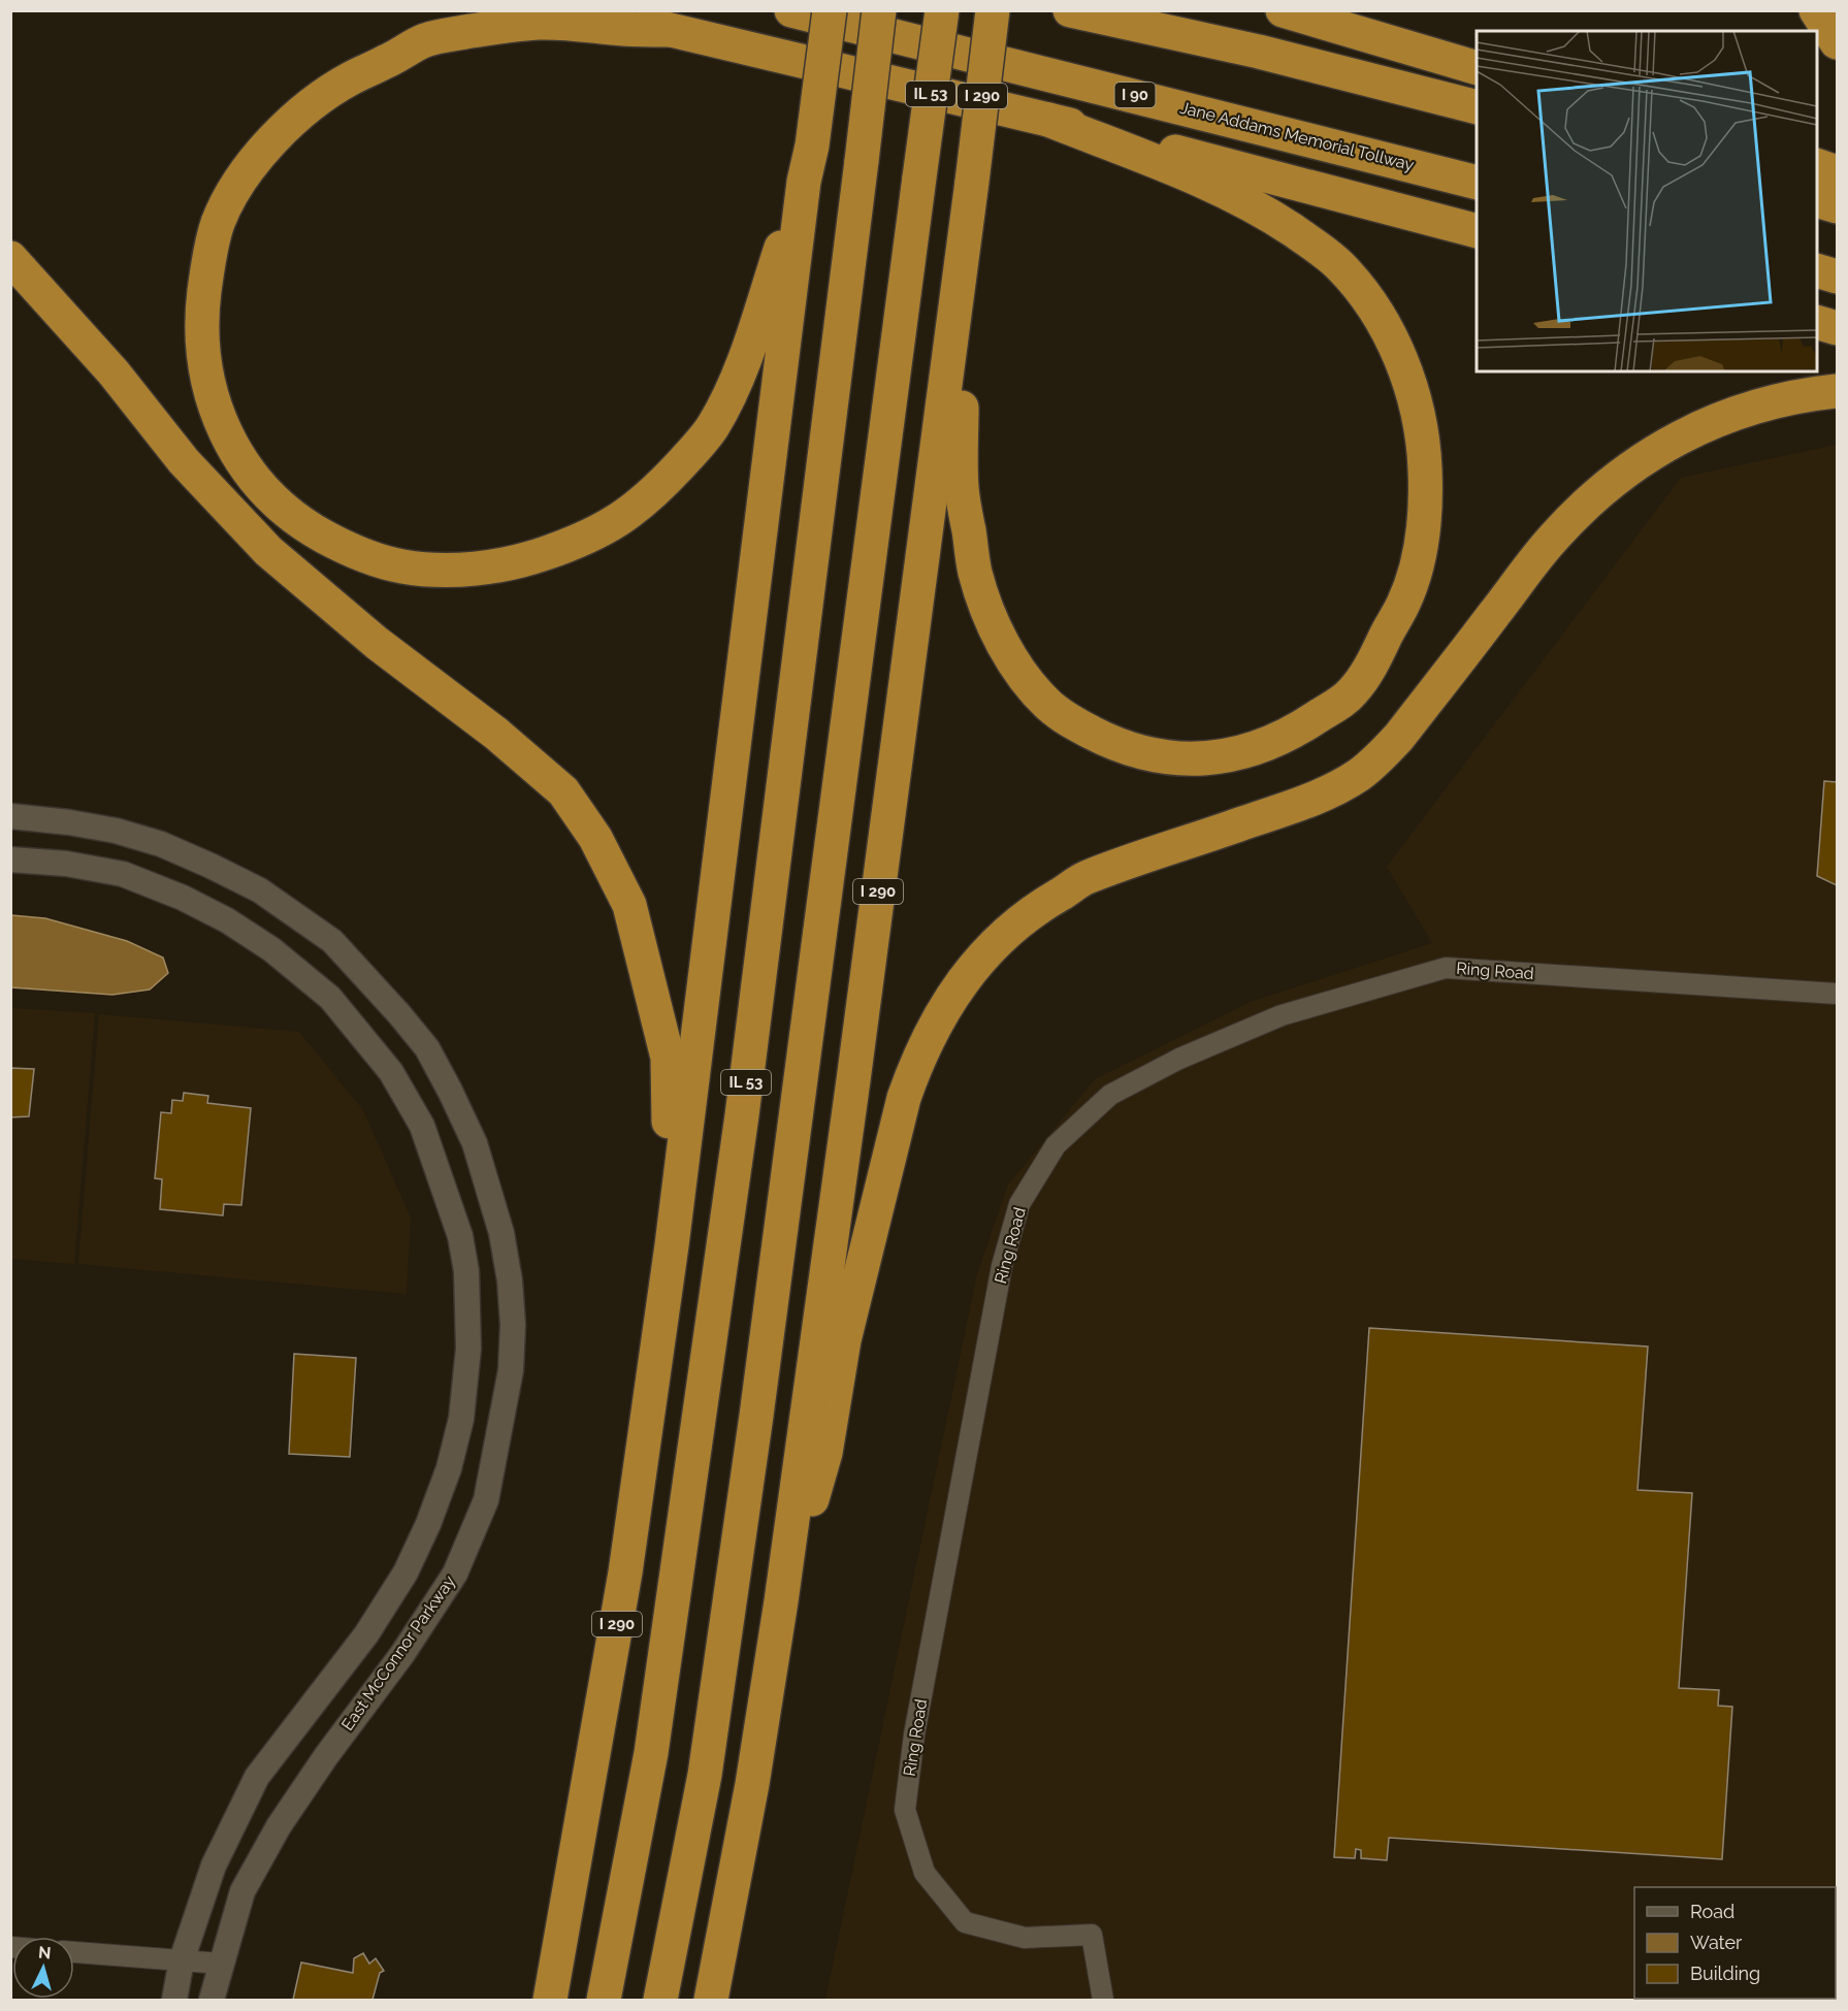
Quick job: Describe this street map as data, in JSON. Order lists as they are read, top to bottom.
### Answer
{
  "streets": {
    "highway": [
      "IL 53",
      "I 90",
      "I 290",
      "Jane Addams Memorial Tollway"
    ],
    "street": ["Ring Road", "East McConnor Parkway"]
  },
  "legend": ["Road", "Water", "Building"],
  "north": "top"
}
